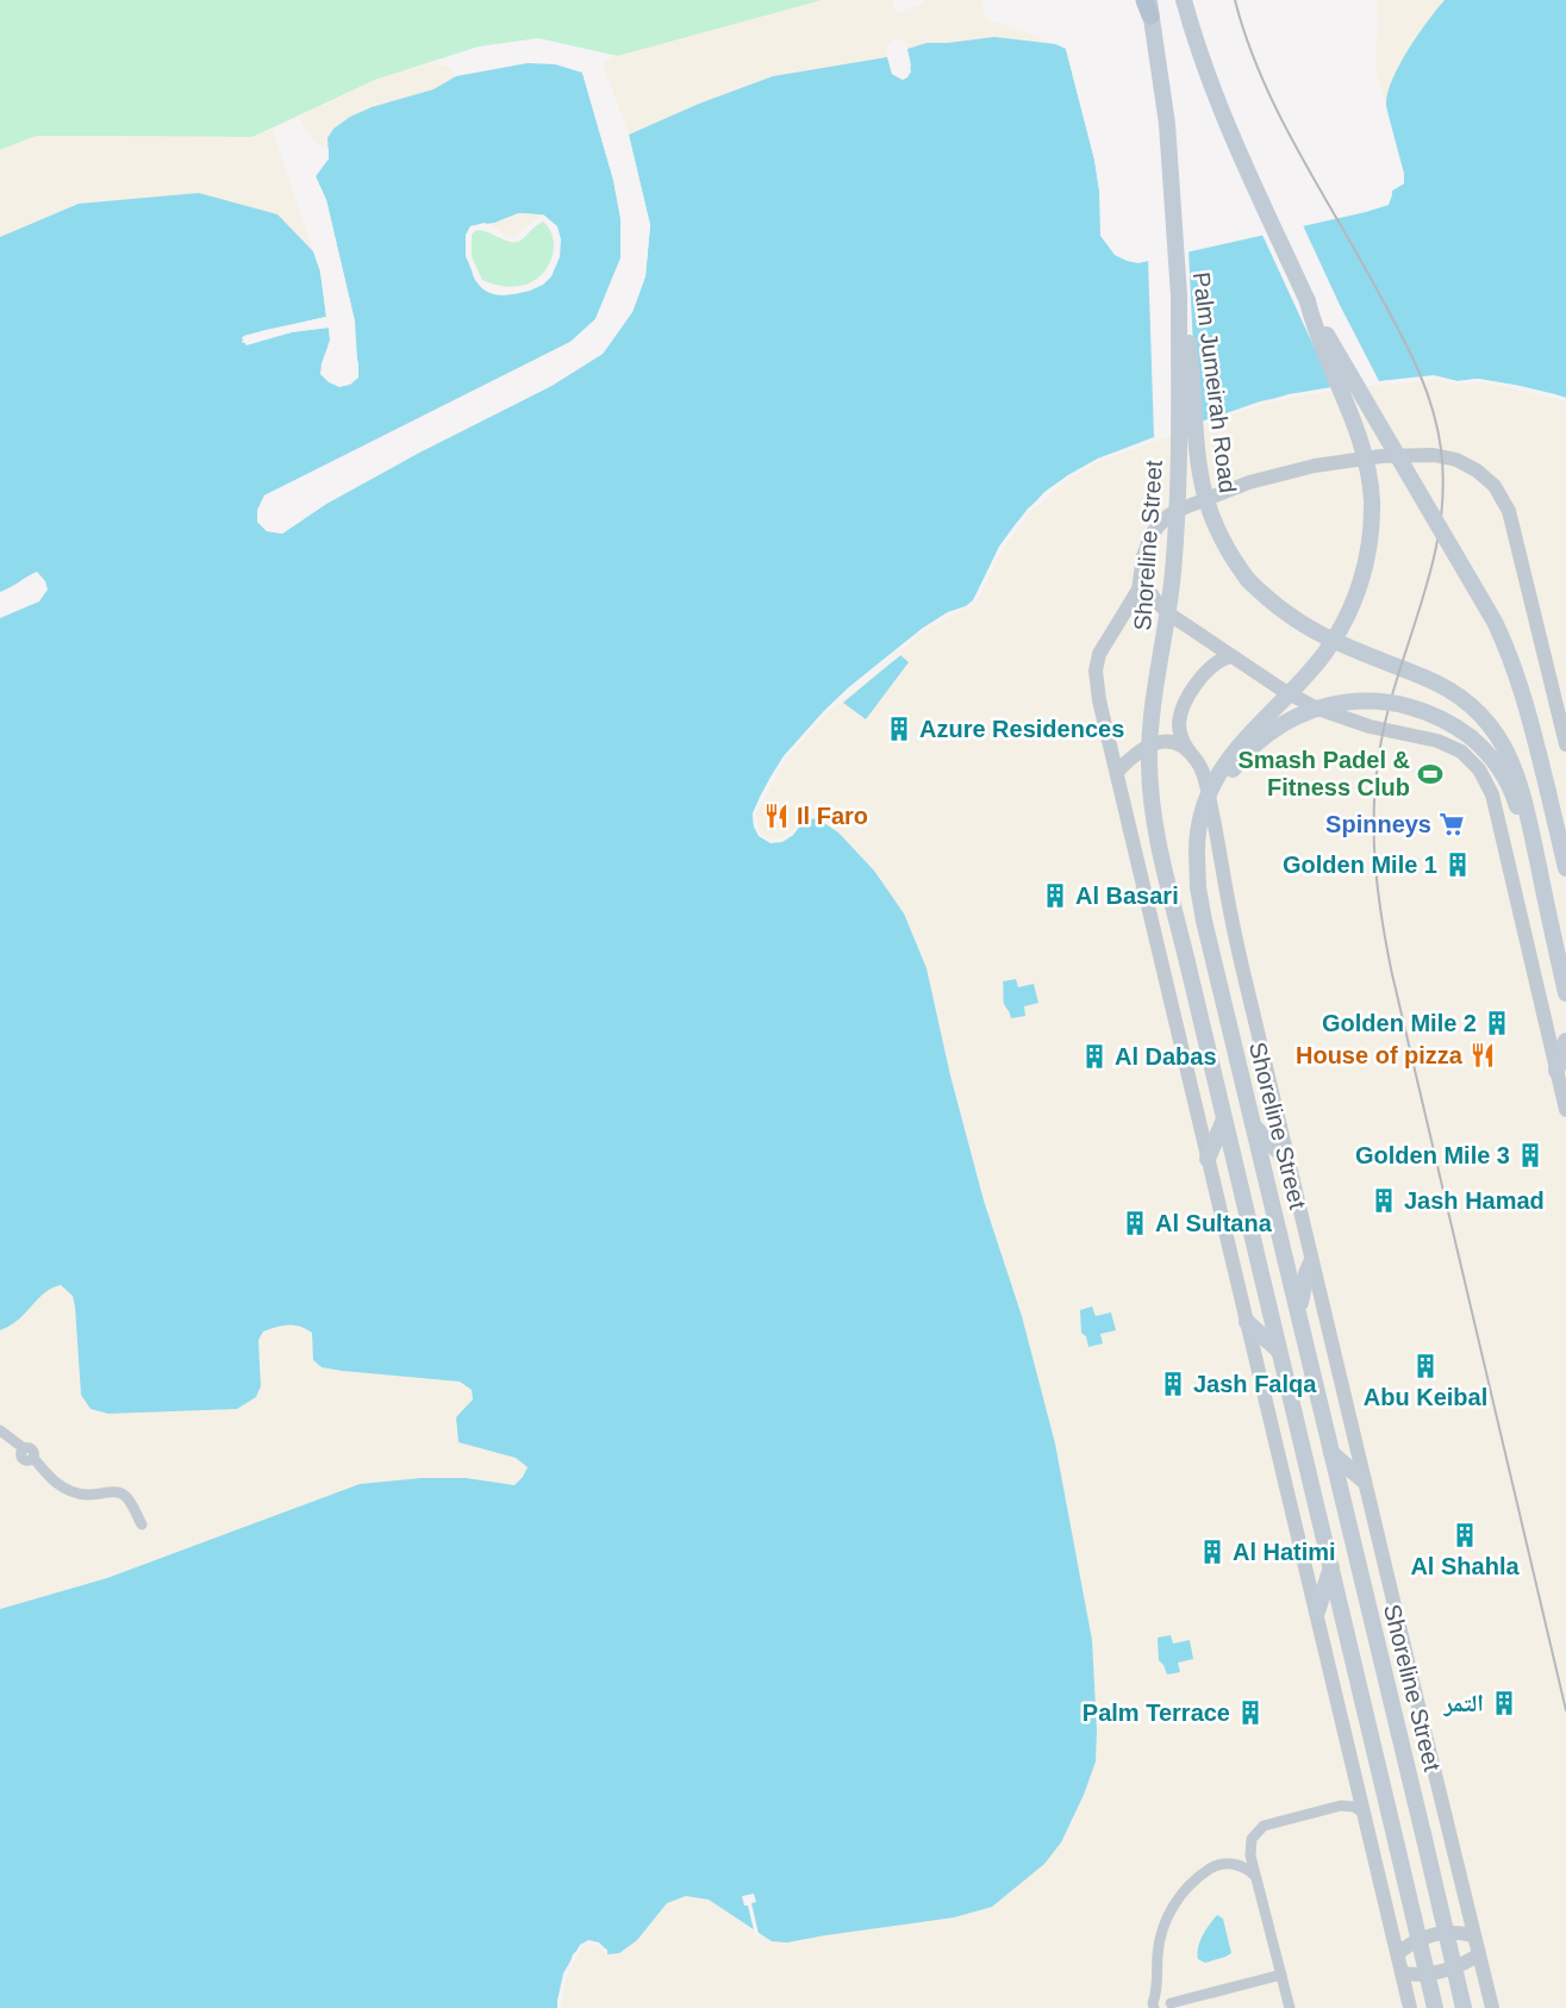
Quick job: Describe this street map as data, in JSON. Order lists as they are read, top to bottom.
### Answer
{
  "streets": {
    "main road": ["Palm Jumeirah Road", "Shoreline Street"]
  },
  "crossings": [
    ["Palm Jumeirah Road", "Shoreline Street"]
  ],
  "places": {
    "building": [
      "Azure Residences",
      "Golden Mile 1",
      "Al Basari",
      "Golden Mile 2",
      "Al Dabas",
      "Golden Mile 3",
      "Jash Hamad",
      "Al Sultana",
      "Abu Keibal",
      "Jash Falqa",
      "Al Shahla",
      "Al Hatimi",
      "التمر",
      "Palm Terrace"
    ],
    "sports": ["Smash Padel & Fitness Club"],
    "restaurant": ["Il Faro", "House of pizza"],
    "supermarket": ["Spinneys"]
  }
}
